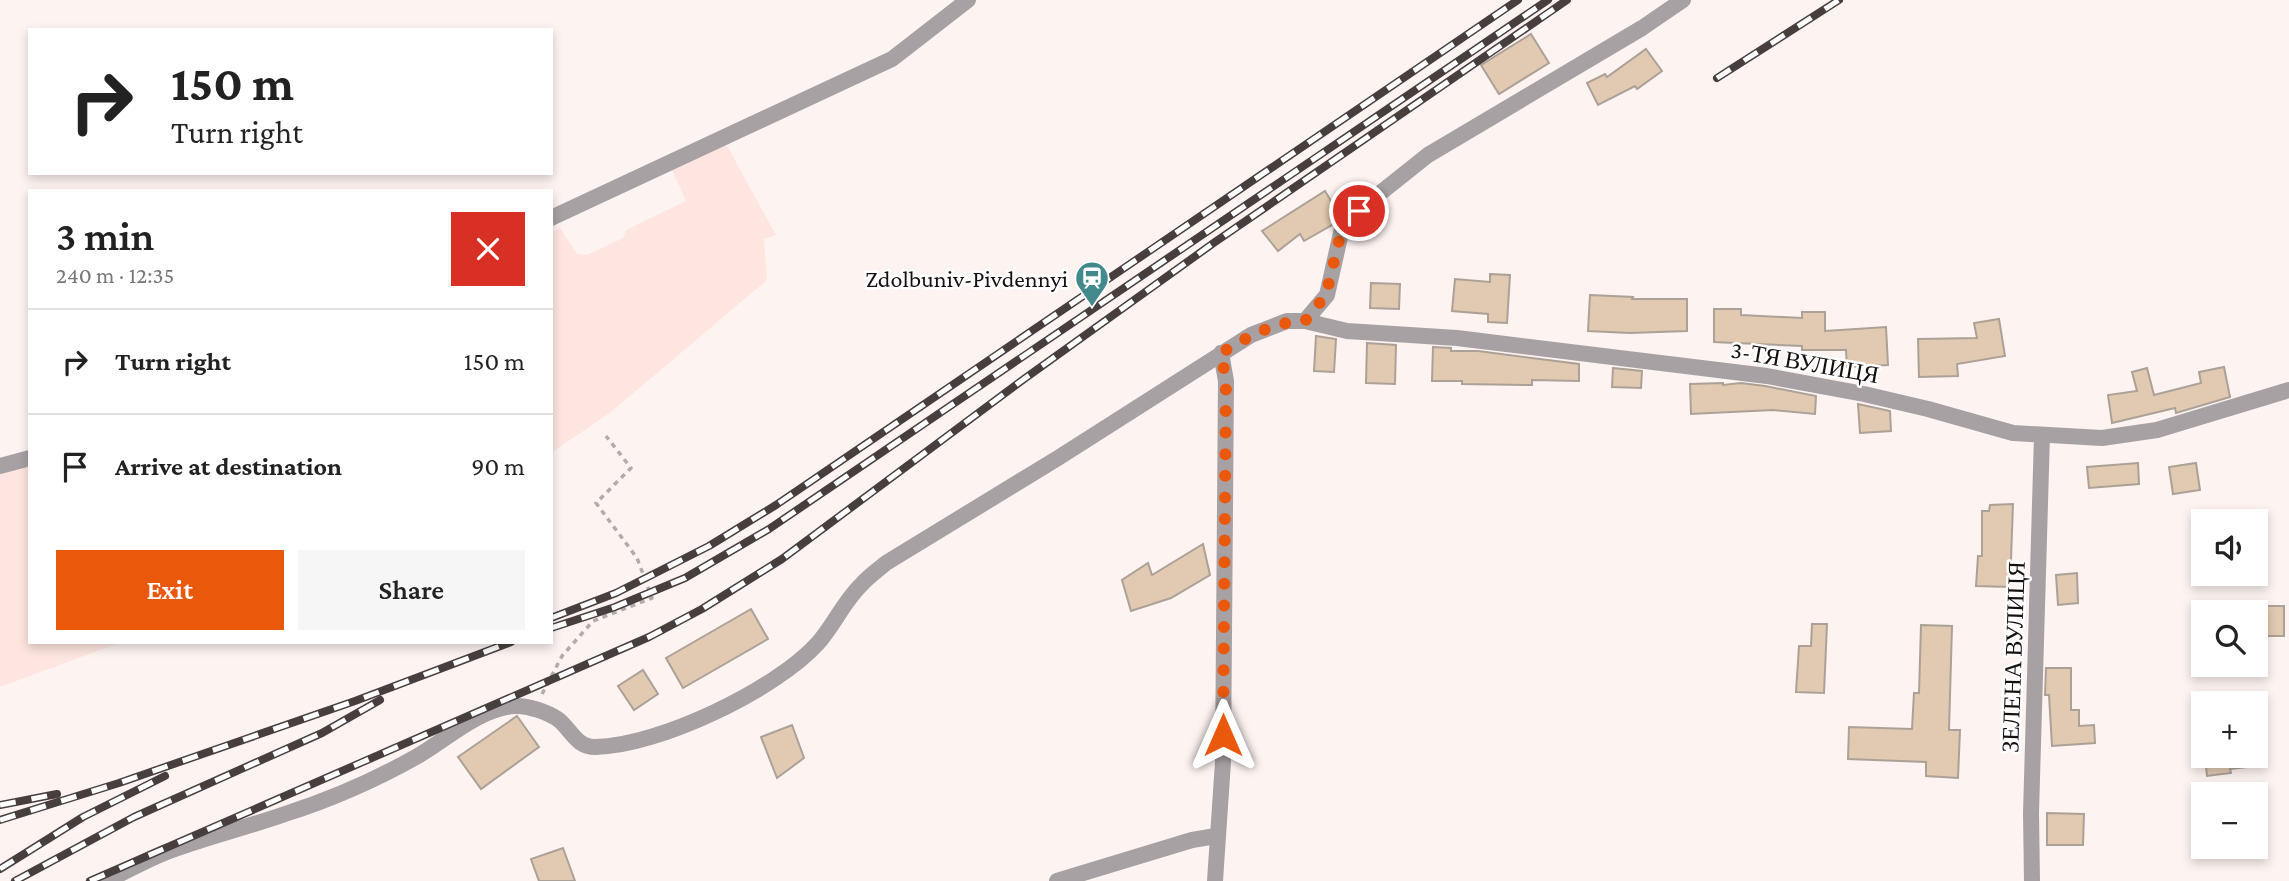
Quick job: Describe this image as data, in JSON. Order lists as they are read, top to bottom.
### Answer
{
  "streets": {
    "street": ["3-ТЯ ВУЛИЦЯ", "ЗЕЛЕНА ВУЛИЦЯ"]
  },
  "crossings": [
    ["3-ТЯ ВУЛИЦЯ", "ЗЕЛЕНА ВУЛИЦЯ"]
  ],
  "places": {
    "station": ["Zdolbuniv-Pivdennyi"]
  },
  "page": {
    "turn": ["150 m", "Turn right"],
    "heading": ["3 min", "240 m · 12:35"],
    "list": [
      {
        "name": "Turn right",
        "value": "150 m"
      },
      {
        "name": "Arrive at destination",
        "value": "90 m"
      }
    ],
    "map_buttons": ["+", "−"],
    "buttons": ["Exit", "Share"]
  }
}
